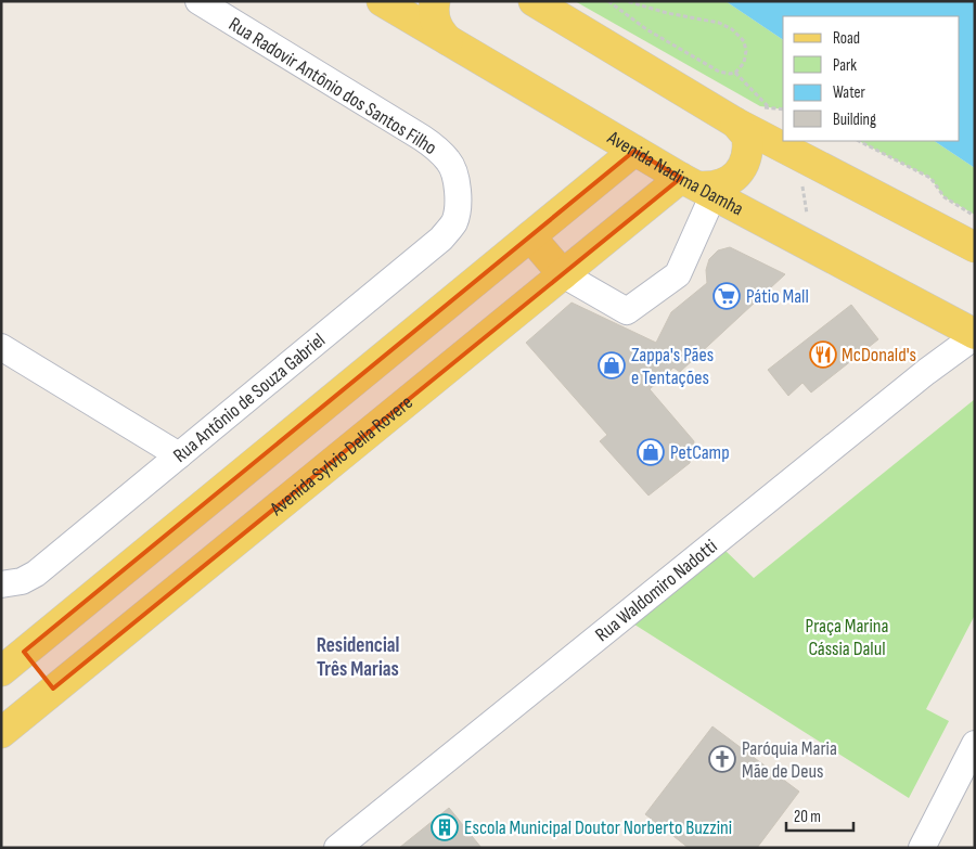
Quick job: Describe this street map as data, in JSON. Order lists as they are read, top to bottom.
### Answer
{
  "streets": {
    "main road": ["Avenida Nadima Damha", "Avenida Sylvio Della Rovere"],
    "street": ["Rua Radovir Antônio dos Santos Filho", "Rua Antônio de Souza Gabriel", "Rua Waldomiro Nadotti"]
  },
  "crossings": [
    ["Rua Radovir Antônio dos Santos Filho", "Rua Antônio de Souza Gabriel"],
    ["Avenida Nadima Damha", "Avenida Sylvio Della Rovere"],
    ["Avenida Nadima Damha", "Rua Waldomiro Nadotti"]
  ],
  "districts": ["Residencial Três Marias"],
  "parks": ["Praça Marina Cássia Dalul"],
  "places": {
    "supermarket": ["Pátio Mall"],
    "restaurant": ["McDonald's"],
    "shop": ["Zappa's Pães e Tentações", "PetCamp"],
    "church": ["Paróquia Maria Mãe de Deus"],
    "building": ["Escola Municipal Doutor Norberto Buzzini"]
  },
  "legend": [
    "Road",
    "Park",
    "Water",
    "Building"
  ],
  "scale_bar": "20 m"
}
